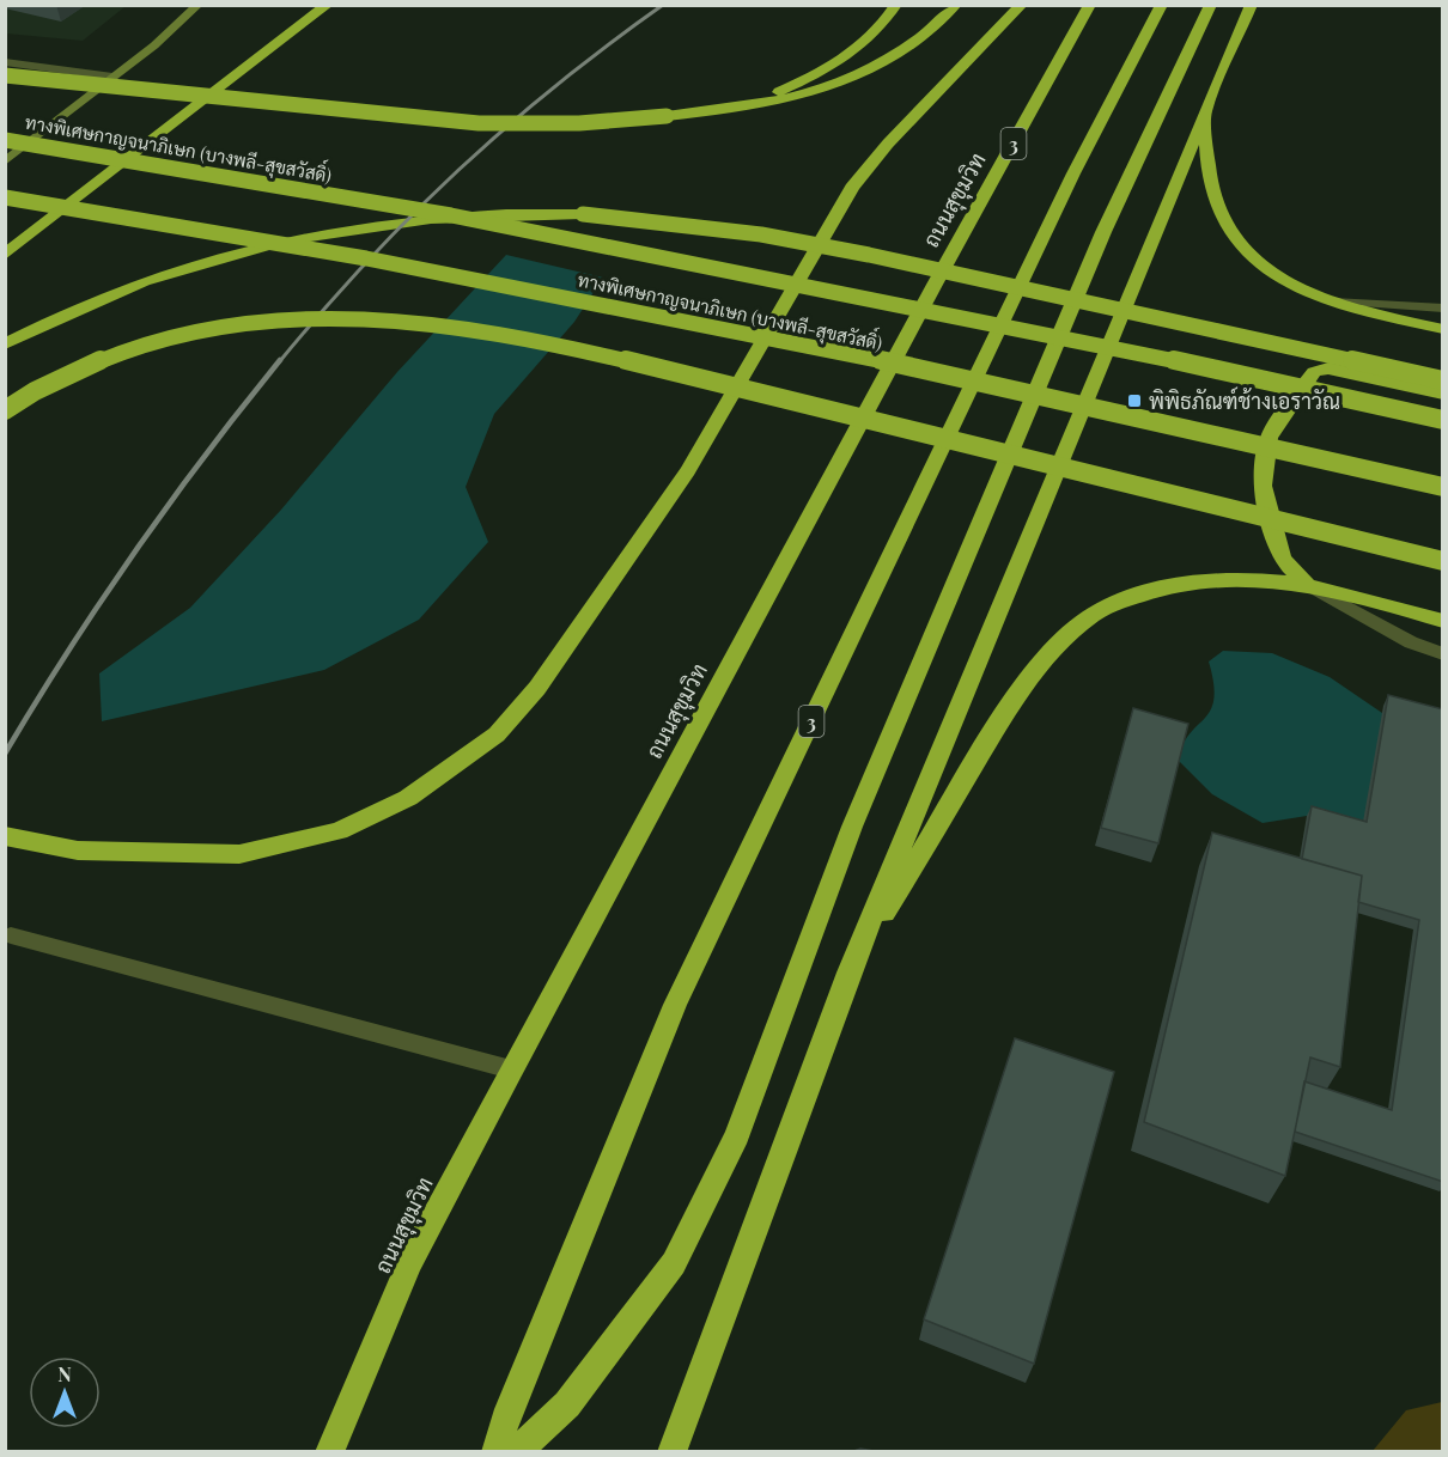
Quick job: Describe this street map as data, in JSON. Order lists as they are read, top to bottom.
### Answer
{
  "streets": {
    "highway": ["3", "ทางพิเศษกาญจนาภิเษก (บางพลี-สุขสวัสดิ์)", "ถนนสุขุมวิท"]
  },
  "places": {
    "transit": ["พิพิธภัณฑ์ช้างเอราวัณ"]
  },
  "north": "top"
}
